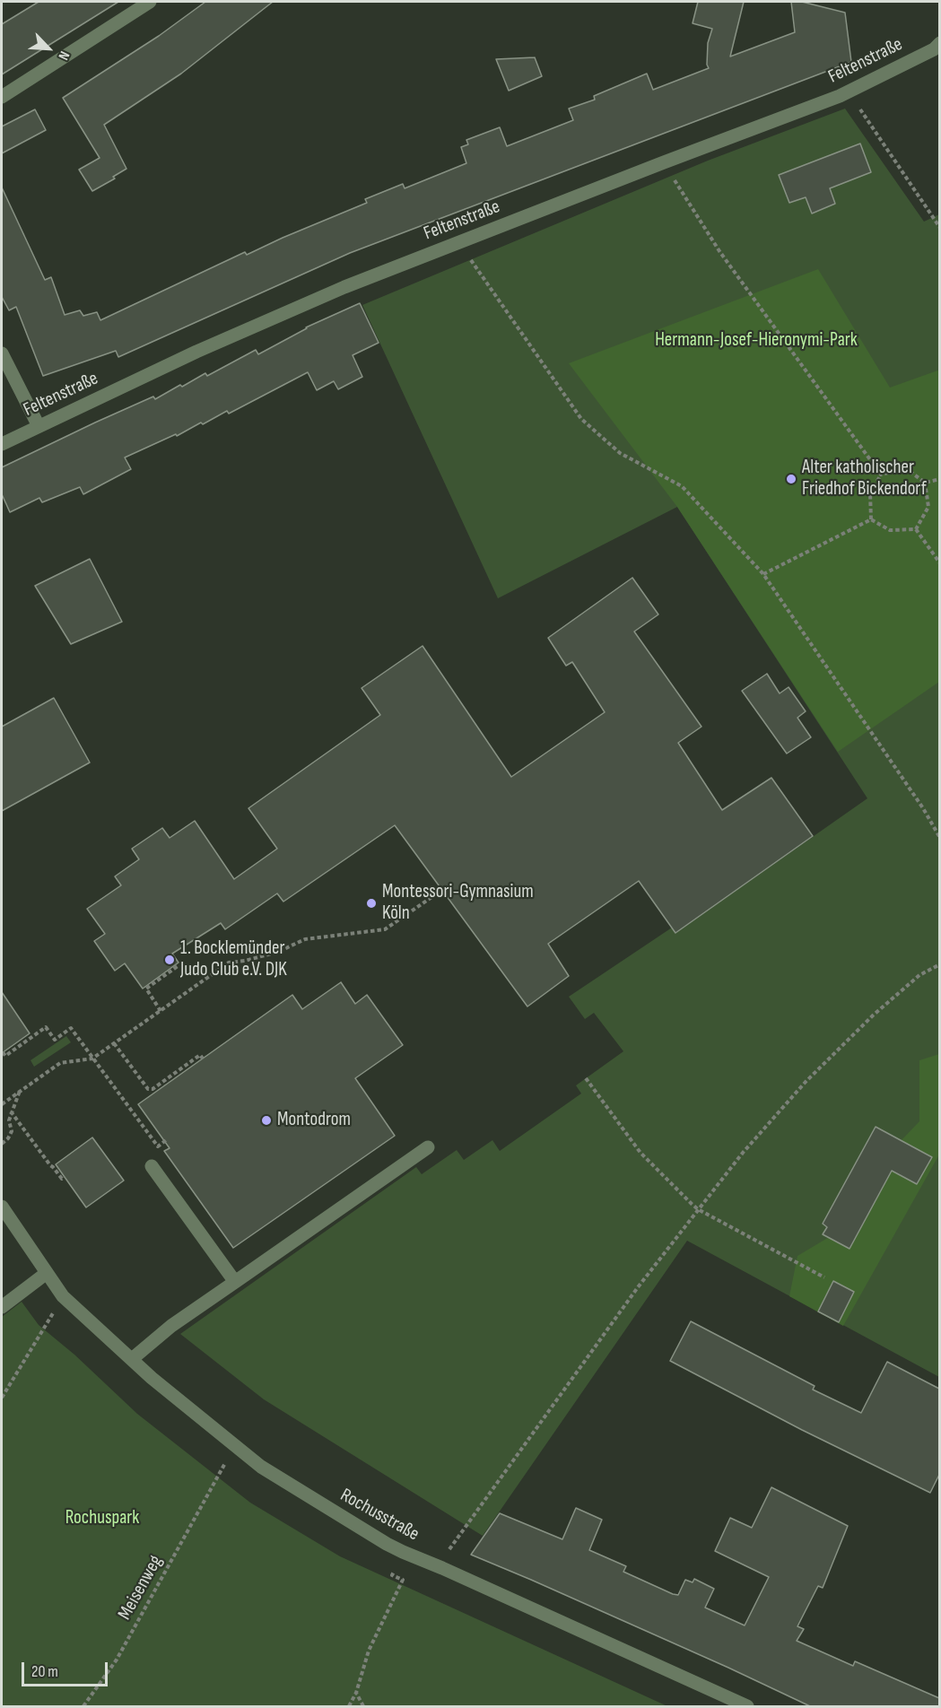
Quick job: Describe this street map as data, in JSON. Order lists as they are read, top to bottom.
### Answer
{
  "streets": {
    "street": ["Feltenstraße", "Rochusstraße"],
    "path": ["Meisenweg"]
  },
  "parks": ["Hermann-Josef-Hieronymi-Park", "Rochuspark"],
  "places": [
    "Alter katholischer Friedhof Bickendorf",
    "Montessori-Gymnasium Köln",
    "1. Bocklemünder Judo Club e.V. DJK",
    "Montodrom"
  ],
  "scale_bar": "20 m",
  "north": "bottom right"
}
